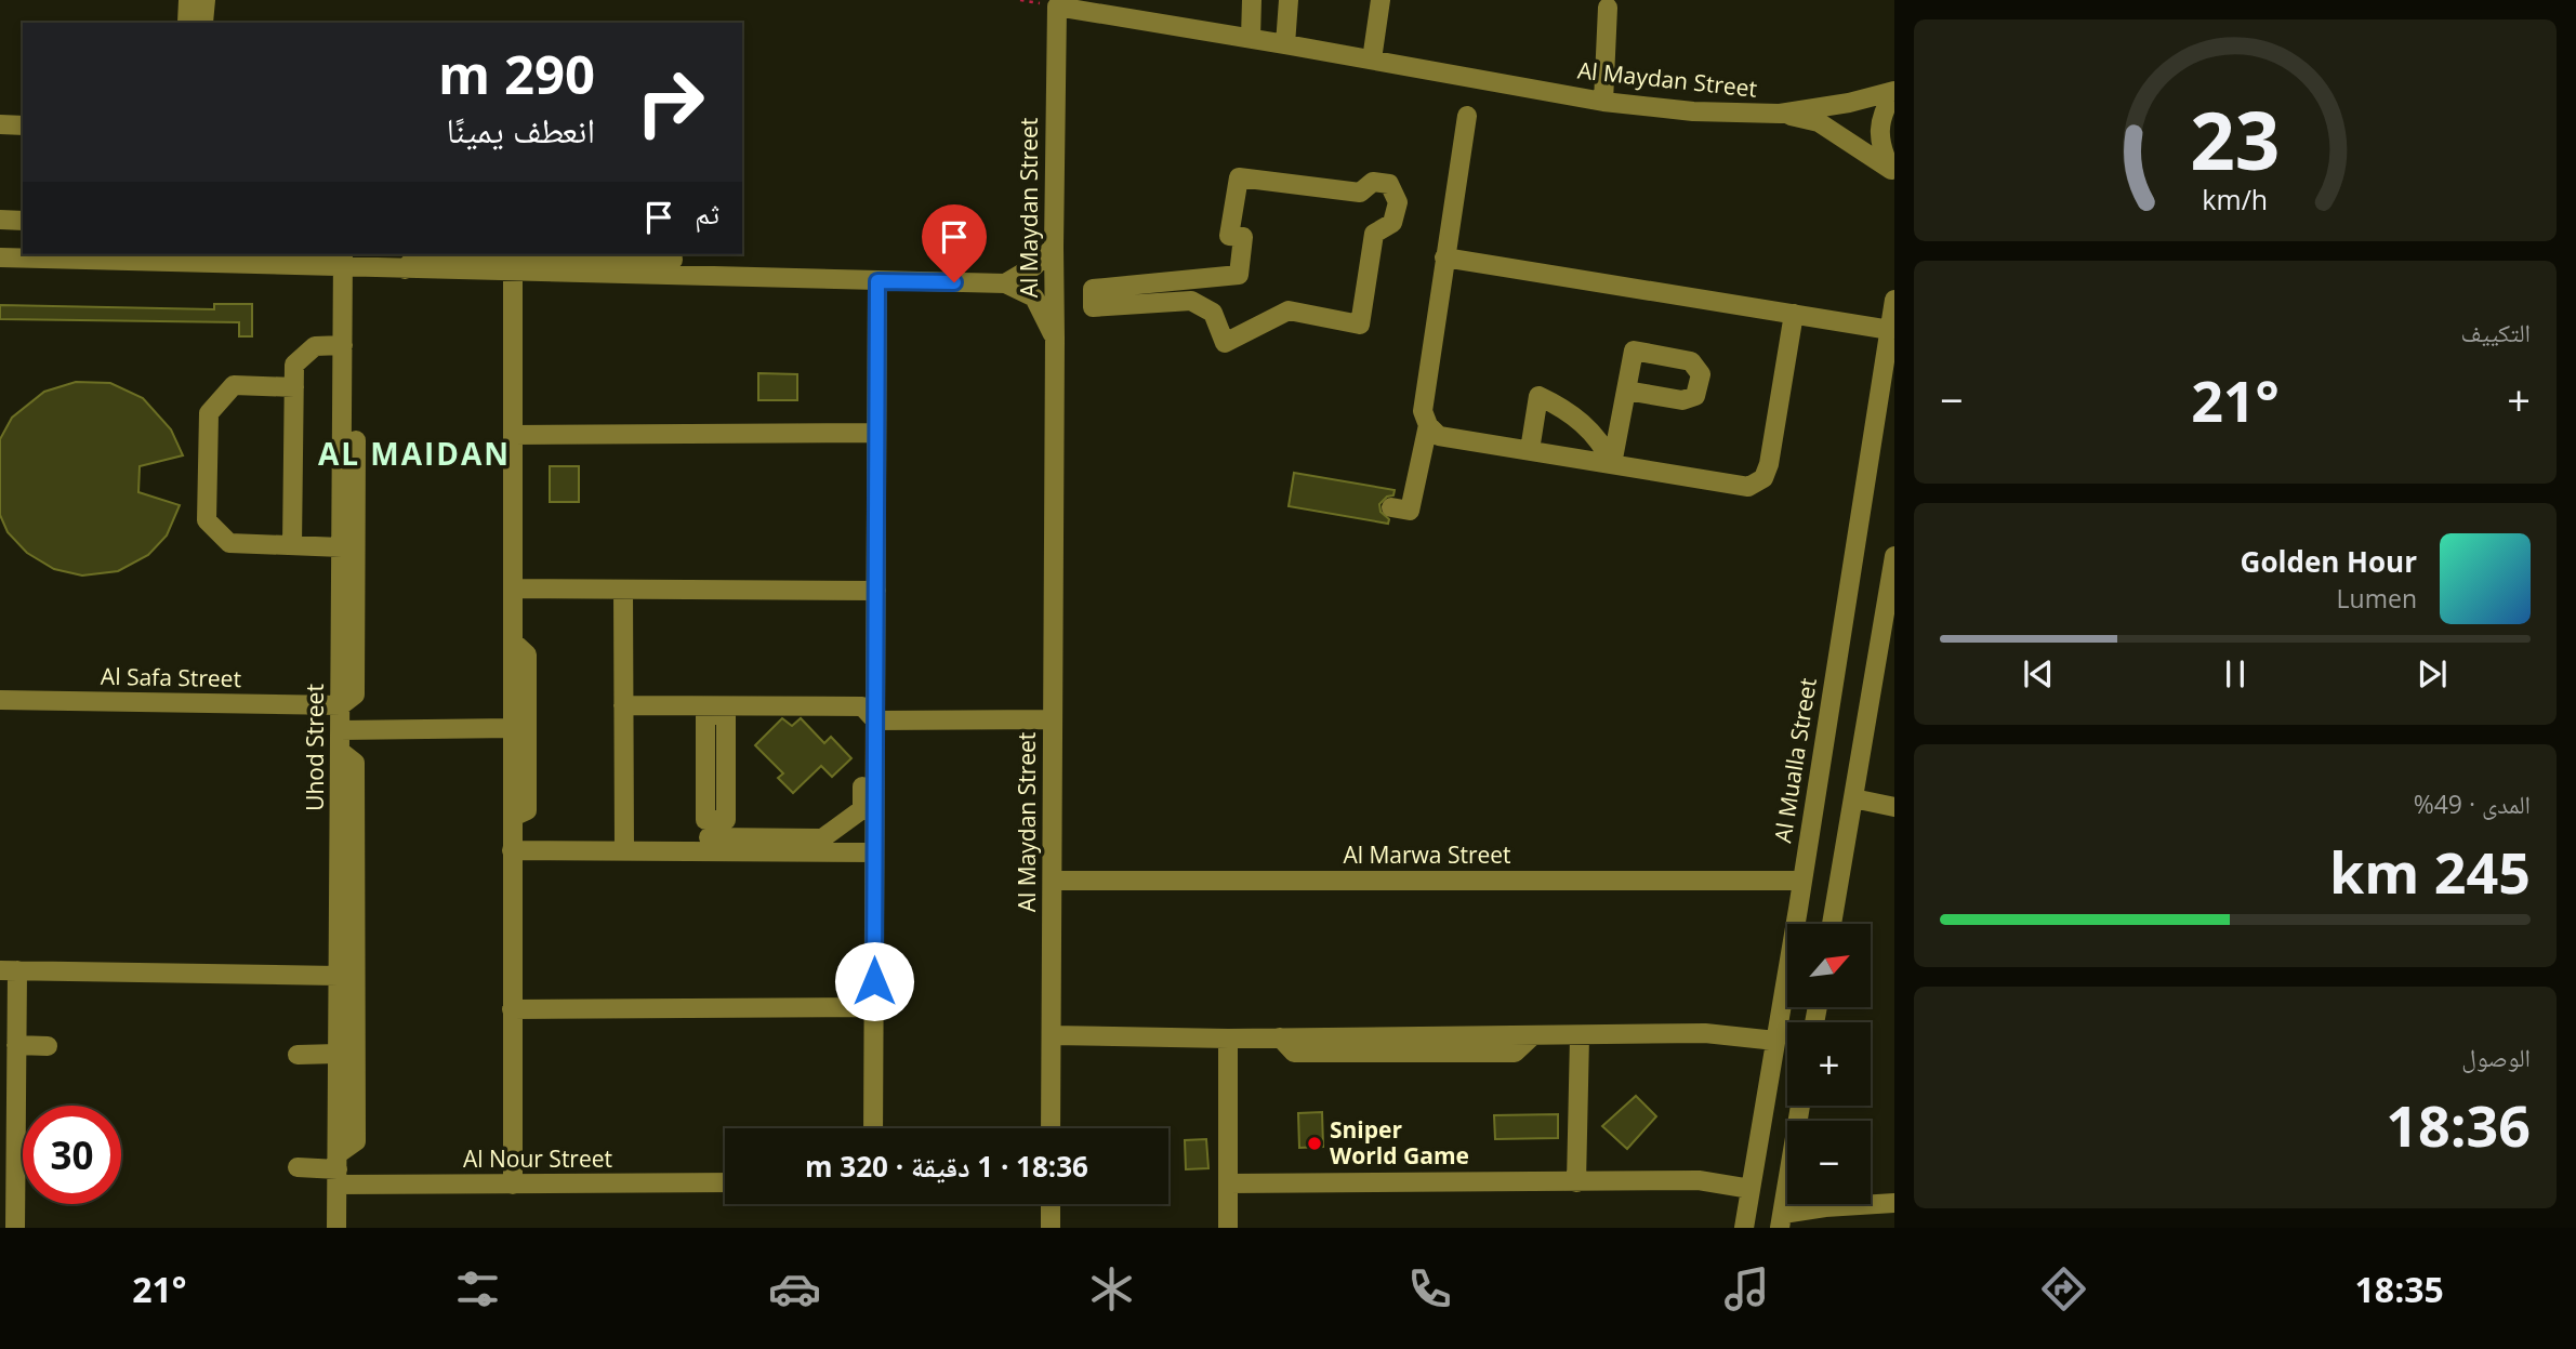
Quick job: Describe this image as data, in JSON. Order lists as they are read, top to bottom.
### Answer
{
  "streets": {
    "street": [
      "Al Maydan Street",
      "Al Safa Street",
      "Uhod Street",
      "Al Mualla Street",
      "Al Marwa Street",
      "Al Nour Street"
    ]
  },
  "crossings": [
    ["Al Maydan Street", "Al Marwa Street"],
    ["Al Safa Street", "Uhod Street"],
    ["Uhod Street", "Al Nour Street"],
    ["Al Mualla Street", "Al Marwa Street"]
  ],
  "districts": ["AL MAIDAN"],
  "places": ["Sniper World Game"],
  "north": "top right",
  "page": {
    "turn": ["290 m", "انعطف يمينًا"],
    "then": "ثم",
    "tile": [
      "التكييف",
      ["المدى · 49%", "245 km"],
      ["الوصول", "18:36"]
    ],
    "heat": ["−", "21°", "+"],
    "song": ["Golden Hour", "Lumen"],
    "map_buttons": ["+", "−"],
    "limit": "30",
    "trip": "18:36 · 1 دقيقة · 320 m",
    "tabs": ["18:35", "21°"],
    "gauge": ["23", "km/h"]
  }
}
